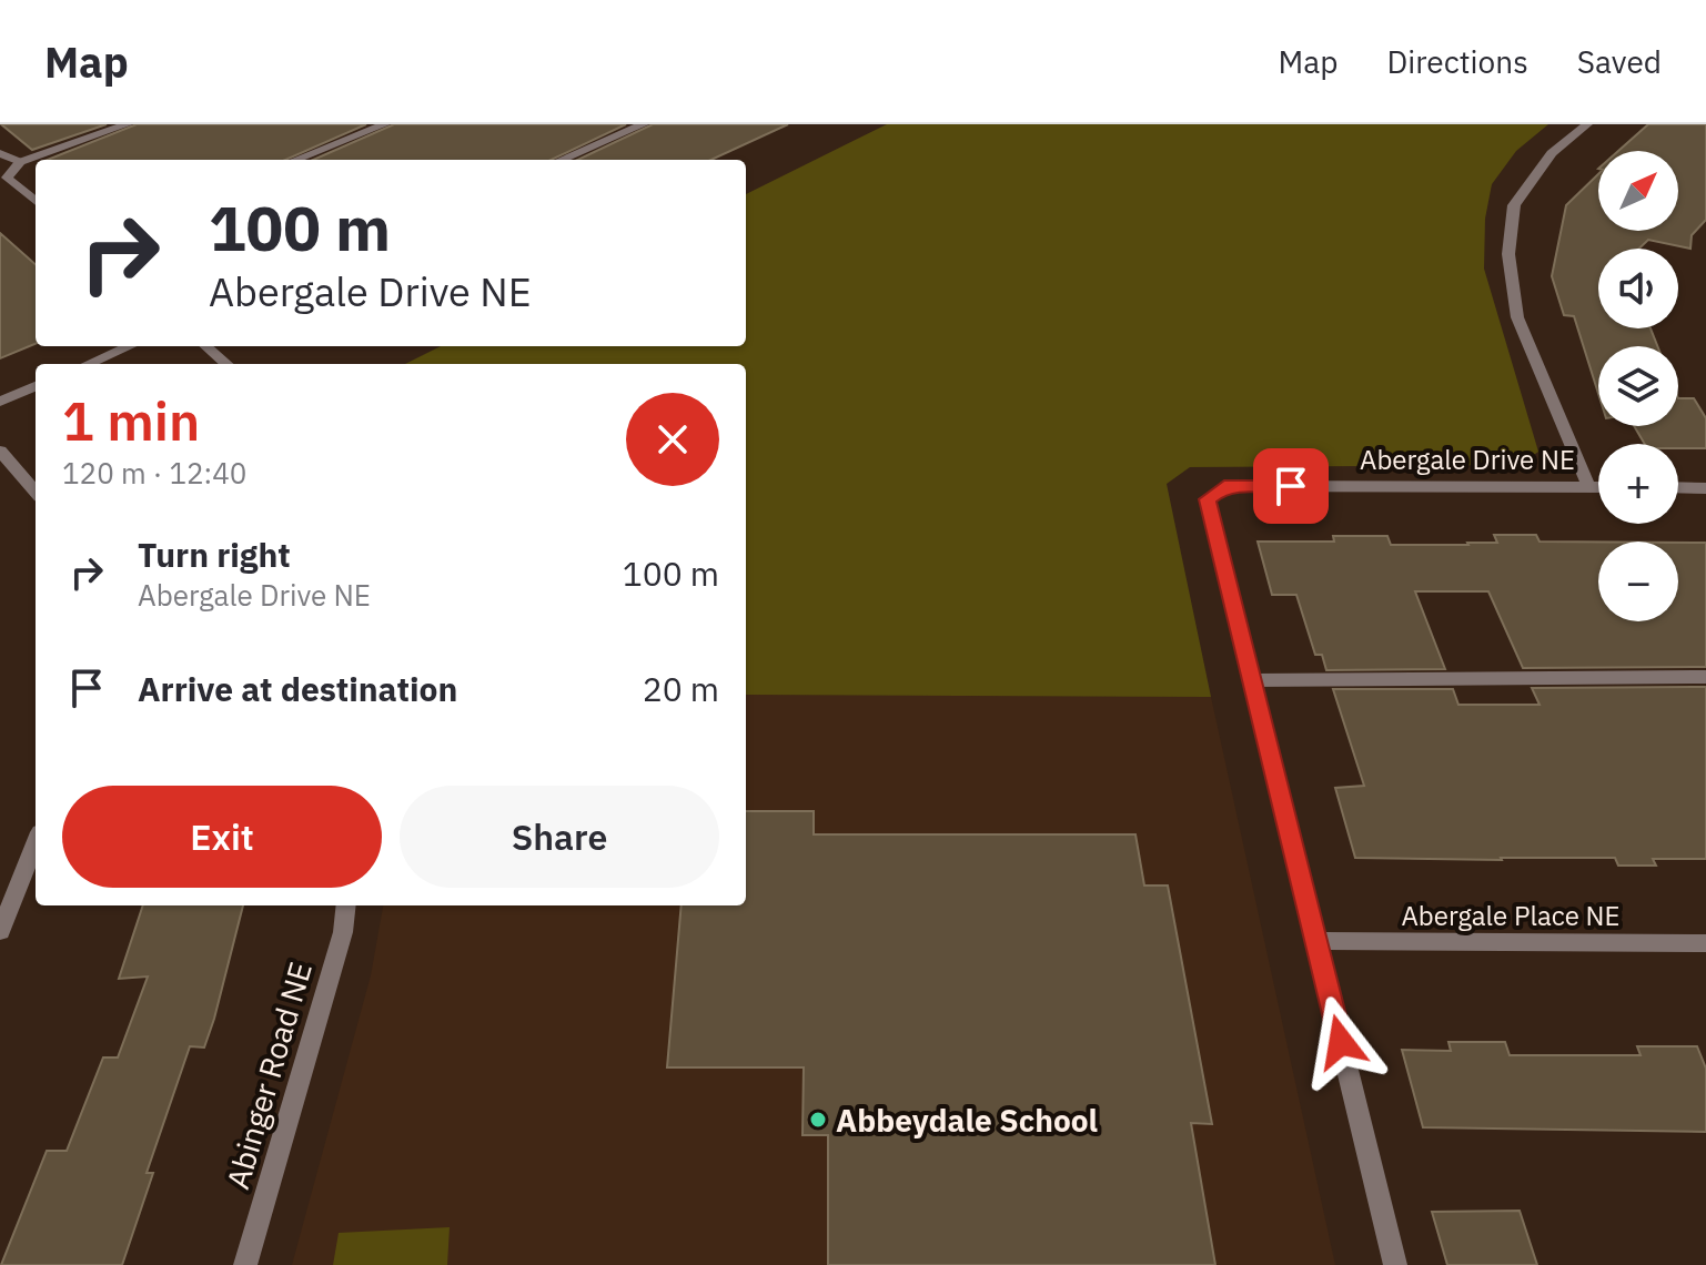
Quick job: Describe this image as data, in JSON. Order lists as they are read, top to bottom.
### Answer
{
  "streets": {
    "street": ["Abergale Drive NE", "Abergale Place NE", "Abinger Road NE"]
  },
  "crossings": [
    ["Abergale Drive NE", "Abergale Place NE"]
  ],
  "places": ["Abbeydale School"],
  "north": "top right",
  "page": {
    "header": "Map",
    "nav": ["Map", "Directions", "Saved"],
    "map_buttons": ["+", "−"],
    "turn": ["100 m", "Abergale Drive NE"],
    "heading": ["1 min", "120 m · 12:40"],
    "list": [
      {
        "name": "Turn right",
        "note": "Abergale Drive NE",
        "value": "100 m"
      },
      {
        "name": "Arrive at destination",
        "value": "20 m"
      }
    ],
    "buttons": ["Exit", "Share"]
  }
}
